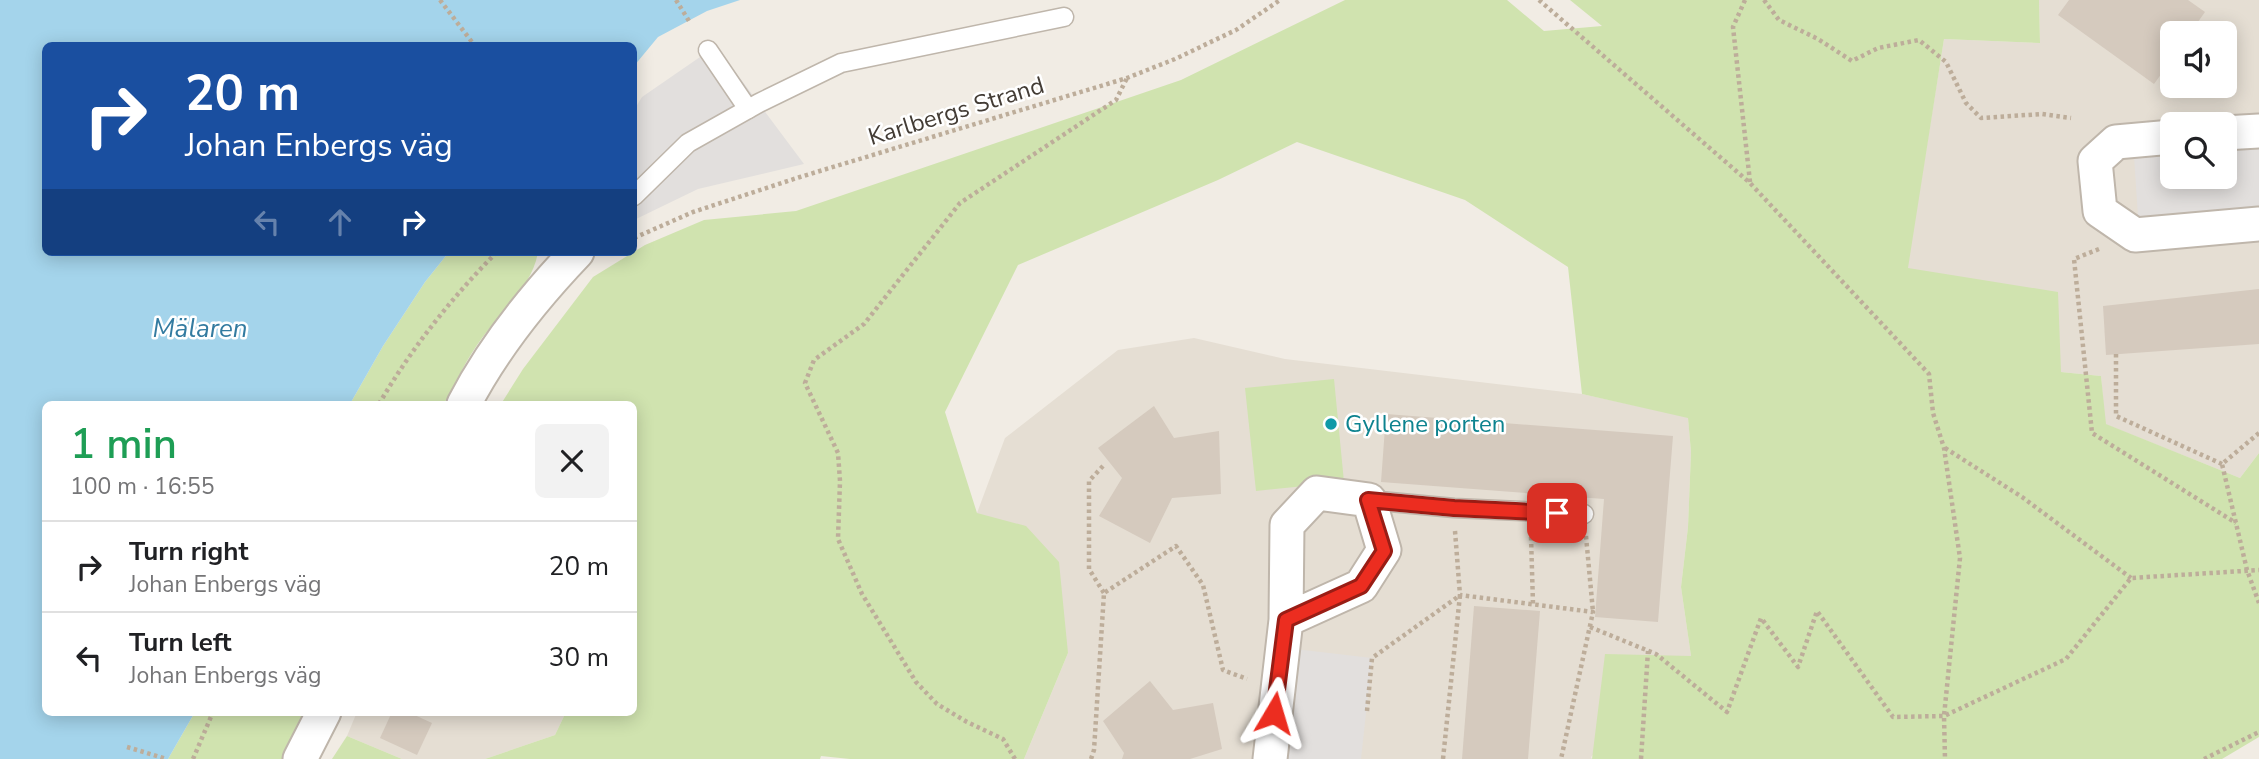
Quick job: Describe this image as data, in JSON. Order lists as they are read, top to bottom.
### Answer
{
  "streets": {
    "path": ["Karlbergs Strand"]
  },
  "water": ["Mälaren"],
  "places": ["Gyllene porten"],
  "page": {
    "turn": ["20 m", "Johan Enbergs väg"],
    "heading": ["1 min", "100 m · 16:55"],
    "list": [
      {
        "name": "Turn right",
        "note": "Johan Enbergs väg",
        "value": "20 m"
      },
      {
        "name": "Turn left",
        "note": "Johan Enbergs väg",
        "value": "30 m"
      }
    ]
  }
}
